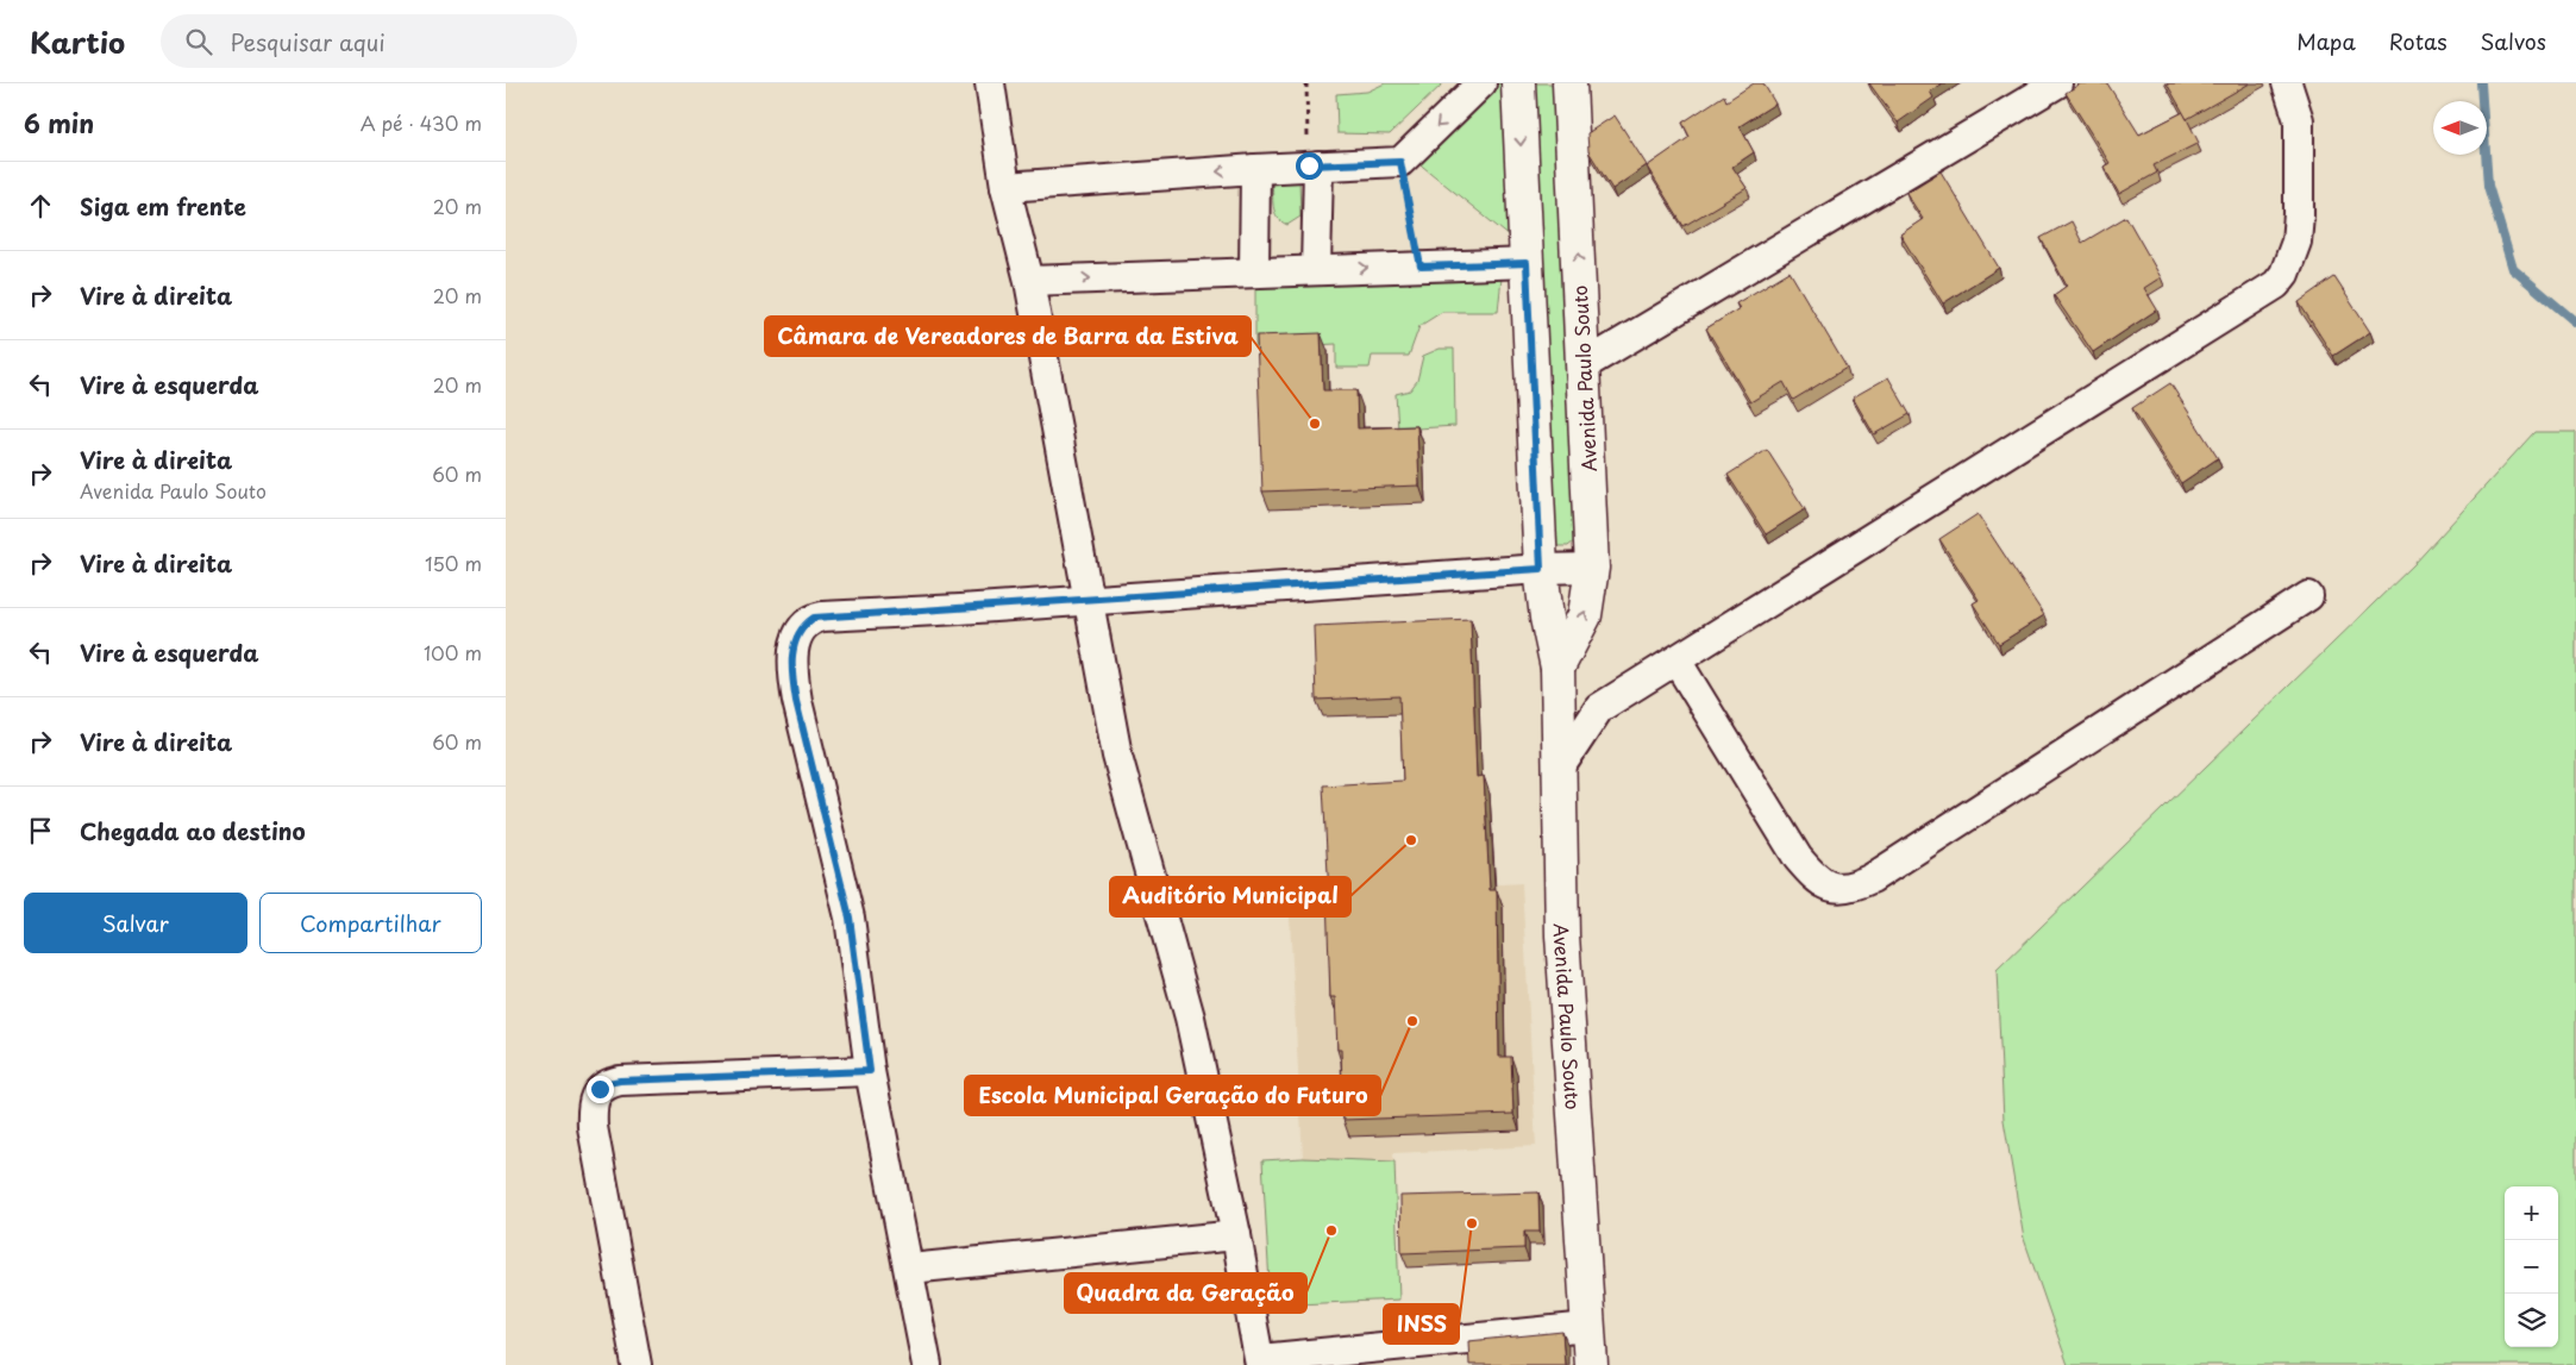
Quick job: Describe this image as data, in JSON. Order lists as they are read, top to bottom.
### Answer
{
  "streets": {
    "street": ["Avenida Paulo Souto"]
  },
  "places": [
    "Câmara de Vereadores de Barra da Estiva",
    "Auditório Municipal",
    "Escola Municipal Geração do Futuro",
    "INSS",
    "Quadra da Geração"
  ],
  "north": "left",
  "page": {
    "header": "Kartio",
    "search": "Pesquisar aqui",
    "nav": ["Mapa", "Rotas", "Salvos"],
    "heading": ["6 min", "A pé · 430 m"],
    "list": [
      ["Siga em frente", "20 m"],
      ["Vire à direita", "20 m"],
      ["Vire à esquerda", "20 m"],
      ["Vire à direita", "Avenida Paulo Souto", "60 m"],
      ["Vire à direita", "150 m"],
      ["Vire à esquerda", "100 m"],
      ["Vire à direita", "60 m"],
      "Chegada ao destino"
    ],
    "buttons": ["Salvar", "Compartilhar"],
    "map_buttons": ["+", "−"]
  }
}
